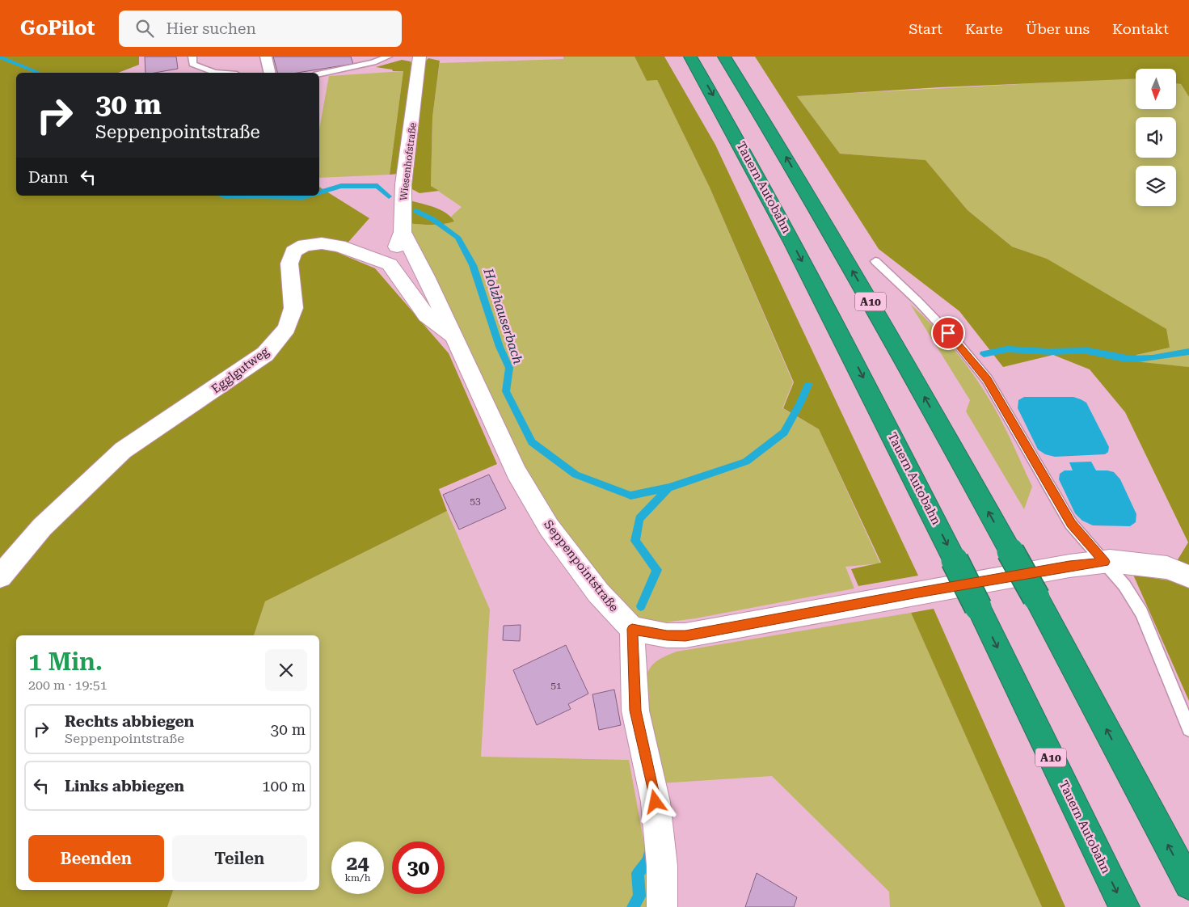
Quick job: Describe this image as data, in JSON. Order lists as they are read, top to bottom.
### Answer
{
  "streets": {
    "highway": ["Tauern Autobahn", "A10"],
    "street": ["Wiesenhofstraße", "Egglgutweg", "Seppenpointstraße"]
  },
  "crossings": [
    ["Wiesenhofstraße", "Egglgutweg"],
    ["Wiesenhofstraße", "Seppenpointstraße"]
  ],
  "water": ["Holzhauserbach"],
  "house_numbers": ["53", "51"],
  "north": "bottom",
  "page": {
    "header": "GoPilot",
    "search": "Hier suchen",
    "nav": [
      "Start",
      "Karte",
      "Über uns",
      "Kontakt"
    ],
    "turn": ["30 m", "Seppenpointstraße"],
    "then": "Dann",
    "heading": ["1 Min.", "200 m · 19:51"],
    "list": [
      {
        "name": "Rechts abbiegen",
        "note": "Seppenpointstraße",
        "value": "30 m"
      },
      {
        "name": "Links abbiegen",
        "value": "100 m"
      }
    ],
    "buttons": ["Beenden", "Teilen"],
    "speed": "24 km/h",
    "limit": "30"
  }
}
